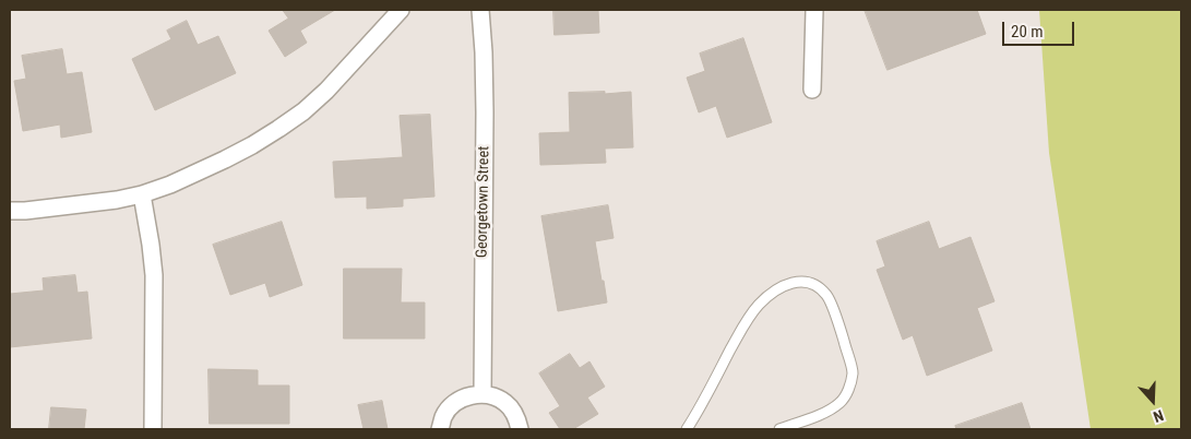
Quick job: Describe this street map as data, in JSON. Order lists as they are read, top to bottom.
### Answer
{
  "streets": {
    "street": ["Georgetown Street"]
  },
  "scale_bar": "20 m",
  "north": "bottom"
}
